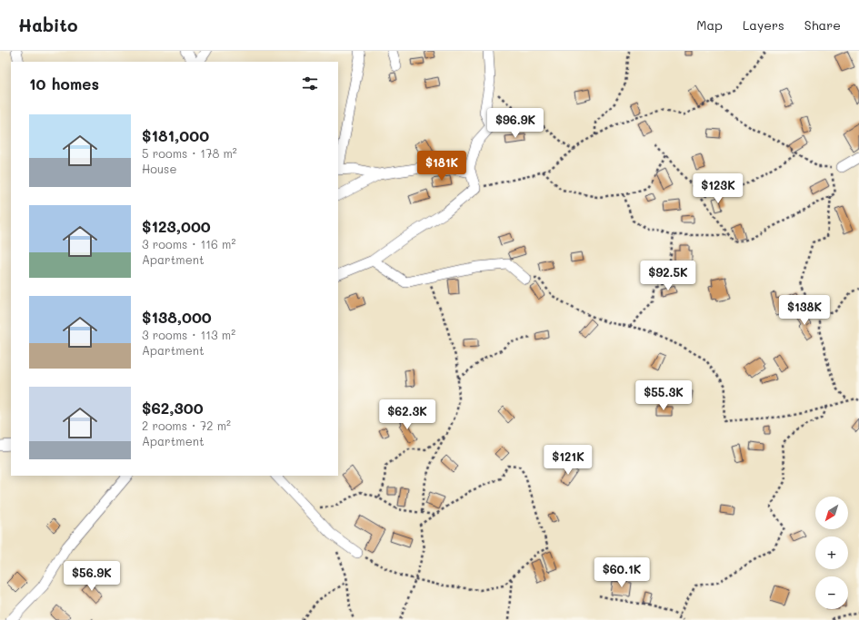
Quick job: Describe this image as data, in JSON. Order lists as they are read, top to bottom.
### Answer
{
  "north": "bottom left",
  "page": {
    "header": "Habito",
    "nav": ["Map", "Layers", "Share"],
    "heading": "10 homes",
    "list": [
      {
        "name": "$181,000",
        "note": "5 rooms · 178 m² · House"
      },
      {
        "name": "$123,000",
        "note": "3 rooms · 116 m² · Apartment"
      },
      {
        "name": "$138,000",
        "note": "3 rooms · 113 m² · Apartment"
      },
      {
        "name": "$62,300",
        "note": "2 rooms · 72 m² · Apartment"
      }
    ],
    "price": [
      "$96.9K",
      "$181K",
      "$123K",
      "$92.5K",
      "$138K",
      "$55.3K",
      "$62.3K",
      "$121K",
      "$60.1K",
      "$56.9K"
    ],
    "map_buttons": ["+", "−"]
  }
}
